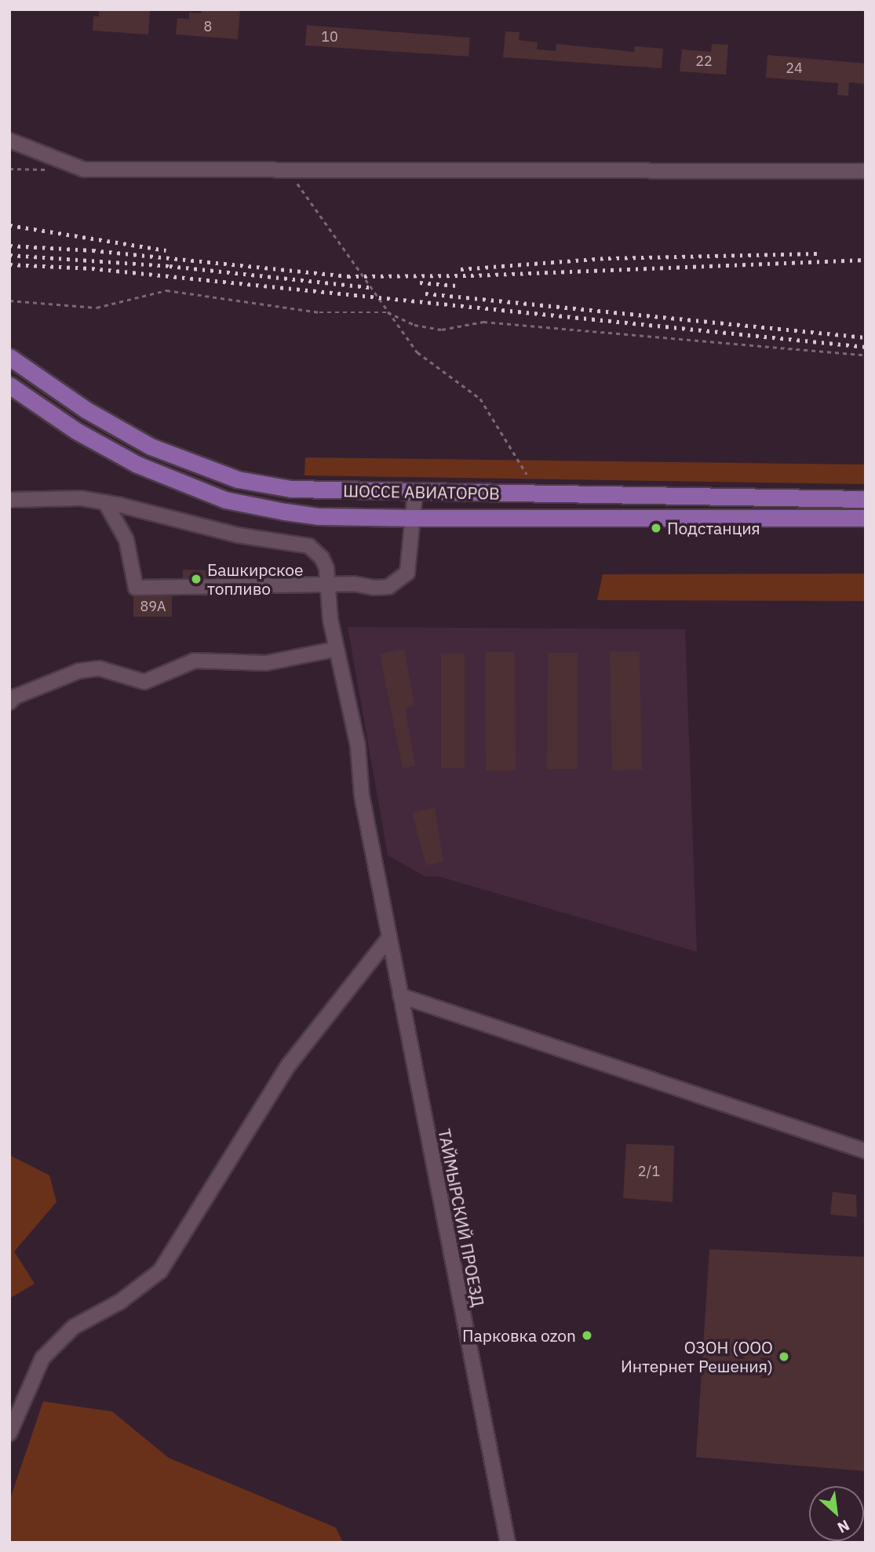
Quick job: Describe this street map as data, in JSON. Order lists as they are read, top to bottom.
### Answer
{
  "streets": {
    "main road": ["ШОССЕ АВИАТОРОВ"],
    "street": ["ТАЙМЫРСКИЙ ПРОЕЗД"]
  },
  "places": [
    "Подстанция",
    "Башкирское топливо",
    "Парковка ozon",
    "ОЗОН (ООО Интернет Решения)"
  ],
  "house_numbers": [
    "8",
    "10",
    "22",
    "24",
    "89А",
    "2/1"
  ],
  "north": "bottom right"
}
